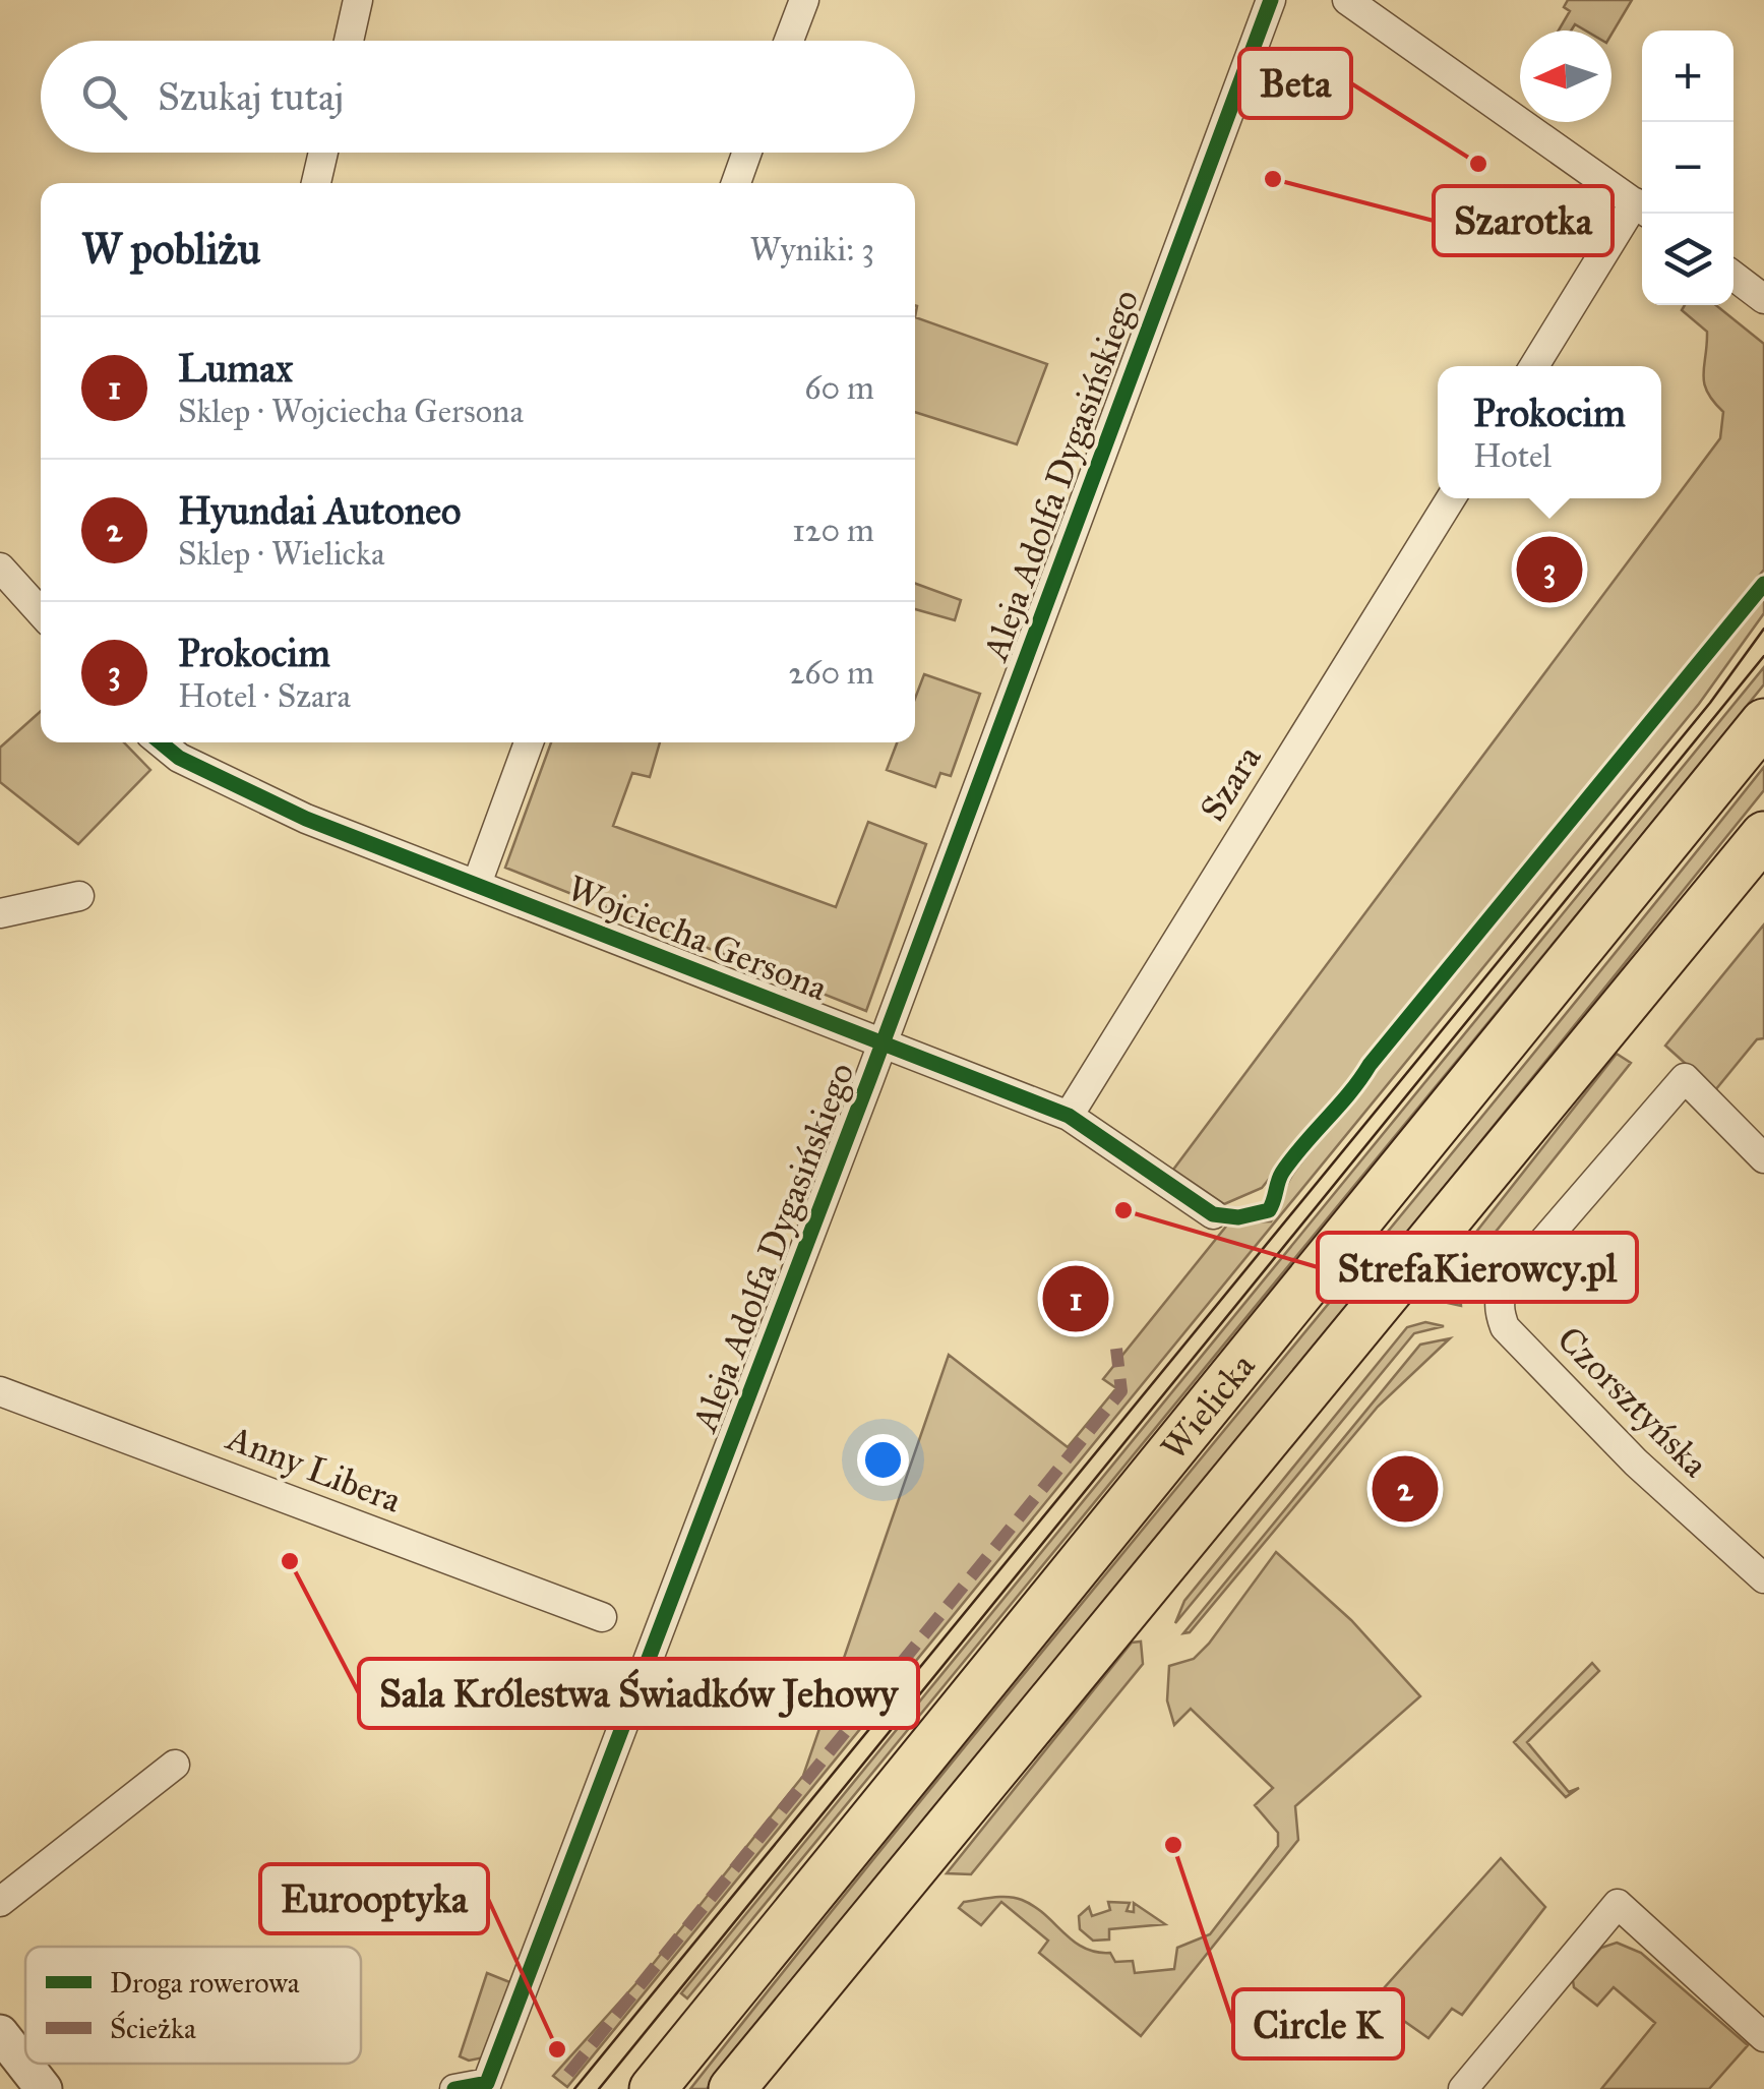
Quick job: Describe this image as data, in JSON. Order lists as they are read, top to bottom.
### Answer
{
  "streets": {
    "main road": ["Wielicka"],
    "street": [
      "Aleja Adolfa Dygasińskiego",
      "Szara",
      "Wojciecha Gersona",
      "Czorsztyńska",
      "Anny Libera"
    ]
  },
  "crossings": [
    ["Aleja Adolfa Dygasińskiego", "Wojciecha Gersona"],
    ["Szara", "Wojciecha Gersona"]
  ],
  "places": [
    "Beta",
    "Szarotka",
    "StrefaKierowcy.pl",
    "Sala Królestwa Świadków Jehowy",
    "Circle K",
    "Eurooptyka"
  ],
  "legend": ["Droga rowerowa", "Ścieżka"],
  "north": "left",
  "page": {
    "map_buttons": ["+", "−"],
    "search": "Szukaj tutaj",
    "heading": ["W pobliżu", "Wyniki: 3"],
    "list": [
      {
        "mark": "1",
        "name": "Lumax",
        "note": "Sklep · Wojciecha Gersona",
        "value": "60 m"
      },
      {
        "mark": "2",
        "name": "Hyundai Autoneo",
        "note": "Sklep · Wielicka",
        "value": "120 m"
      },
      {
        "mark": "3",
        "name": "Prokocim",
        "note": "Hotel · Szara",
        "value": "260 m"
      }
    ],
    "popup": ["Prokocim", "Hotel"],
    "pins": ["3", "1", "2"]
  }
}
